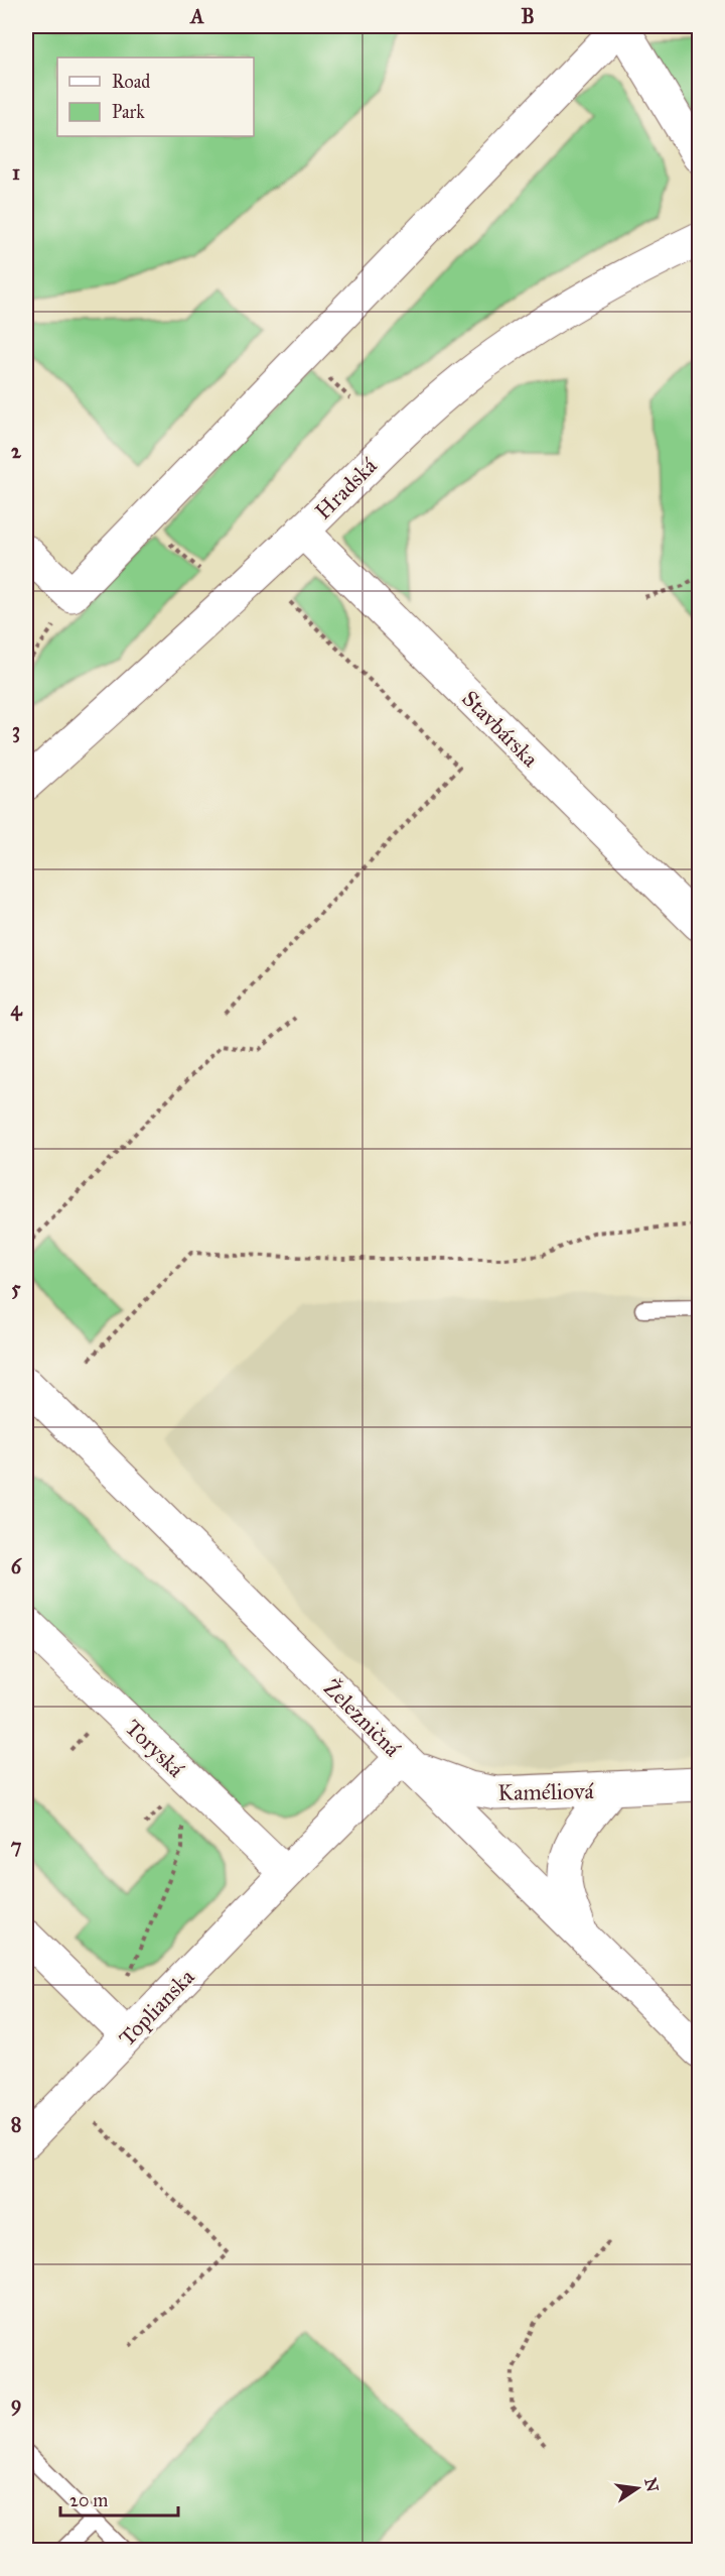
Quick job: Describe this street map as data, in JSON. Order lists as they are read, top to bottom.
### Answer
{
  "streets": {
    "street": [
      "Hradská",
      "Stavbárska",
      "Železničná",
      "Toryská",
      "Kaméliová",
      "Toplianska"
    ]
  },
  "crossings": [
    ["Hradská", "Stavbárska"],
    ["Železničná", "Kaméliová"],
    ["Železničná", "Toplianska"],
    ["Toryská", "Toplianska"],
    ["Kaméliová", "Toplianska"]
  ],
  "legend": ["Road", "Park"],
  "scale_bar": "20 m",
  "north": "right",
  "grid": {
    "columns": ["A", "B"],
    "rows": [
      "1",
      "2",
      "3",
      "4",
      "5",
      "6",
      "7",
      "8",
      "9"
    ]
  }
}
